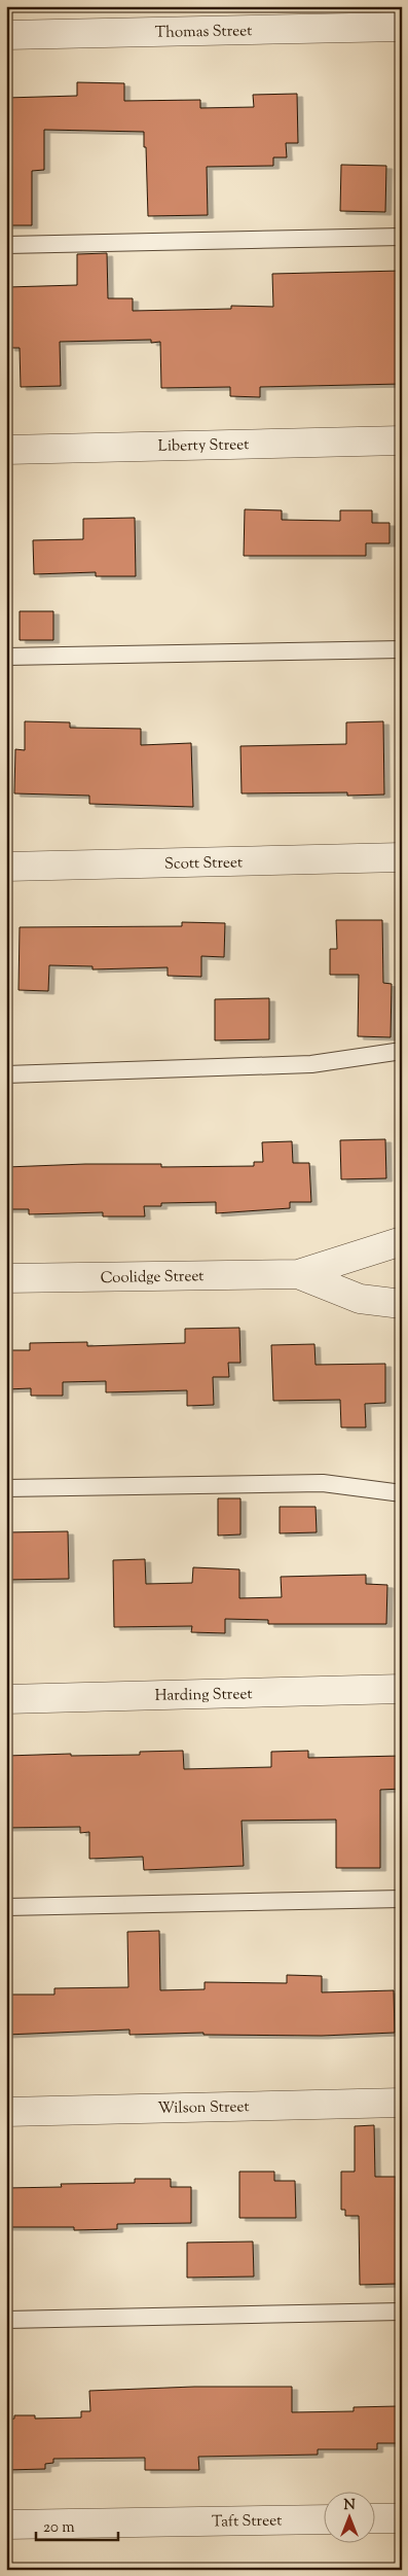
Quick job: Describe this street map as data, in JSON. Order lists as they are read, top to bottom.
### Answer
{
  "streets": {
    "street": [
      "Thomas Street",
      "Liberty Street",
      "Scott Street",
      "Coolidge Street",
      "Harding Street",
      "Wilson Street",
      "Taft Street"
    ]
  },
  "scale_bar": "20 m",
  "north": "top"
}
